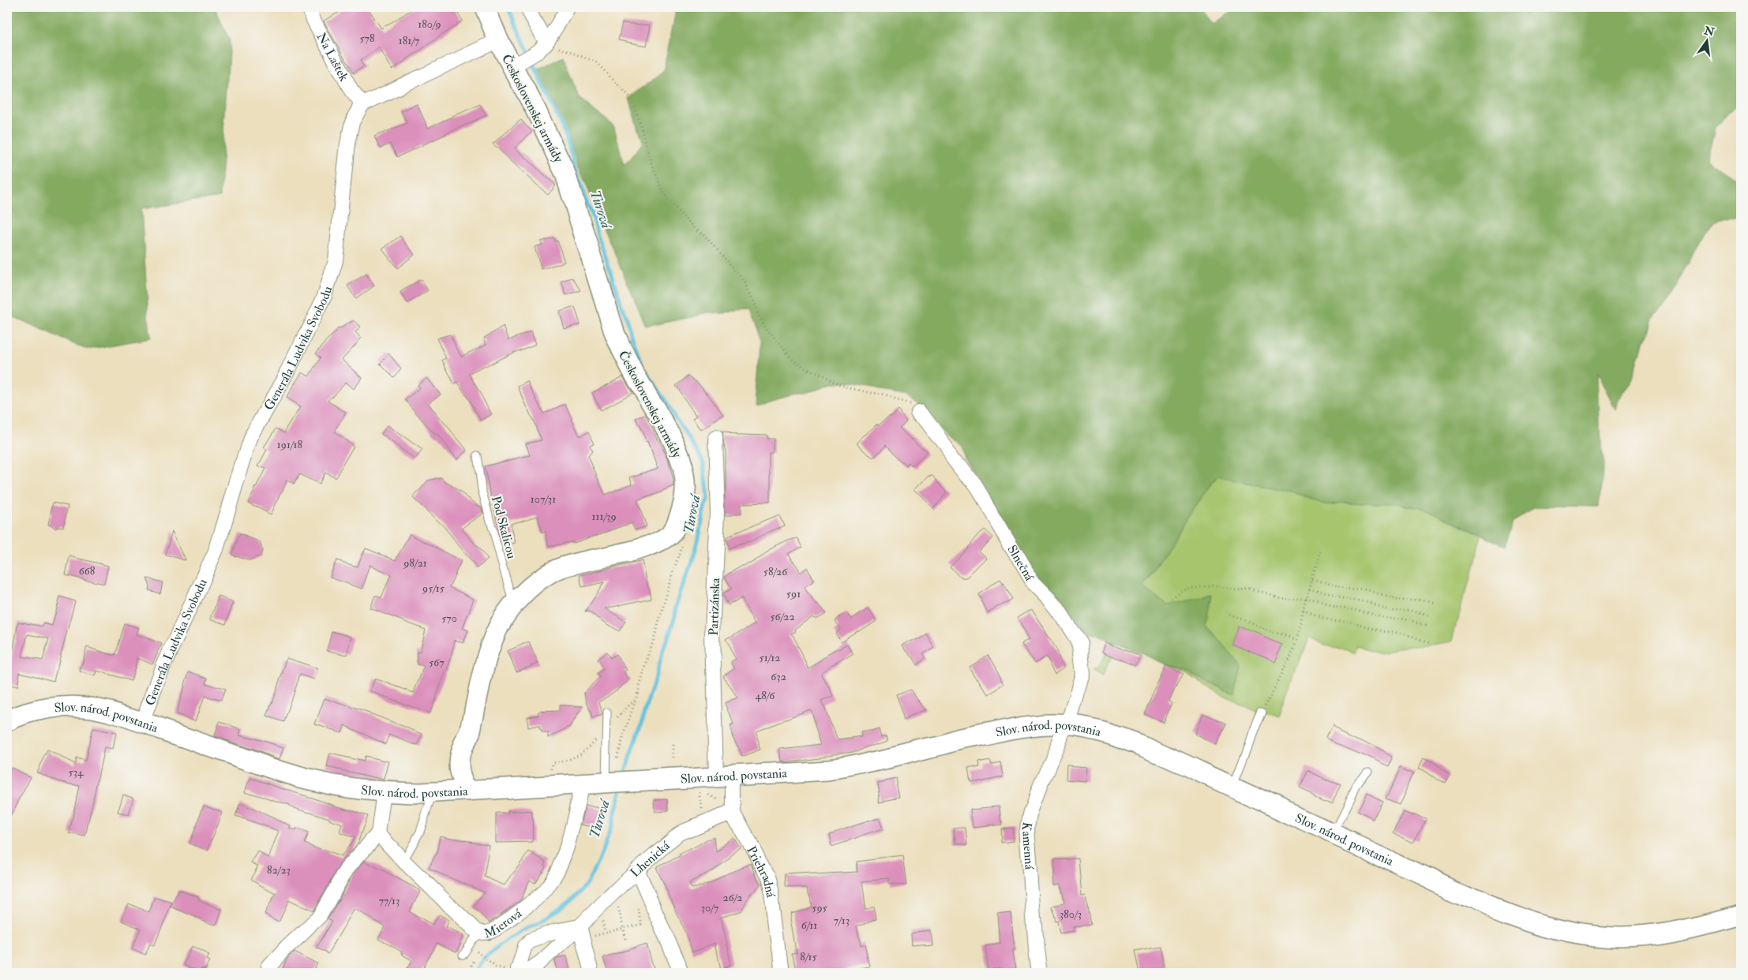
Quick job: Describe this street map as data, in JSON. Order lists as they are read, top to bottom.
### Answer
{
  "streets": {
    "street": [
      "Na Laštek",
      "Československej armády",
      "Generála Ludvika Svobodu",
      "Slnečná",
      "Partizánska",
      "Slov. národ. povstania",
      "Kamenná",
      "Lhenická",
      "Priehradná",
      "Mierová"
    ],
    "lane": ["Pod Skalicou"]
  },
  "crossings": [
    ["Na Laštek", "Generála Ludvika Svobodu"],
    ["Československej armády", "Pod Skalicou"],
    ["Československej armády", "Slov. národ. povstania"],
    ["Generála Ludvika Svobodu", "Slov. národ. povstania"],
    ["Slnečná", "Slov. národ. povstania"],
    ["Slnečná", "Kamenná"],
    ["Partizánska", "Slov. národ. povstania"],
    ["Partizánska", "Priehradná"],
    ["Slov. národ. povstania", "Kamenná"],
    ["Slov. národ. povstania", "Priehradná"],
    ["Slov. národ. povstania", "Mierová"],
    ["Lhenická", "Priehradná"]
  ],
  "water": ["Turová"],
  "house_numbers": [
    "180/9",
    "578",
    "181/7",
    "191/18",
    "107/31",
    "111/39",
    "98/21",
    "668",
    "58/26",
    "95/15",
    "591",
    "56/22",
    "570",
    "51/12",
    "567",
    "632",
    "48/6",
    "534",
    "82/23",
    "26/2",
    "77/13",
    "30/7",
    "595",
    "380/3",
    "7/13",
    "6/11",
    "8/15"
  ],
  "north": "top"
}
